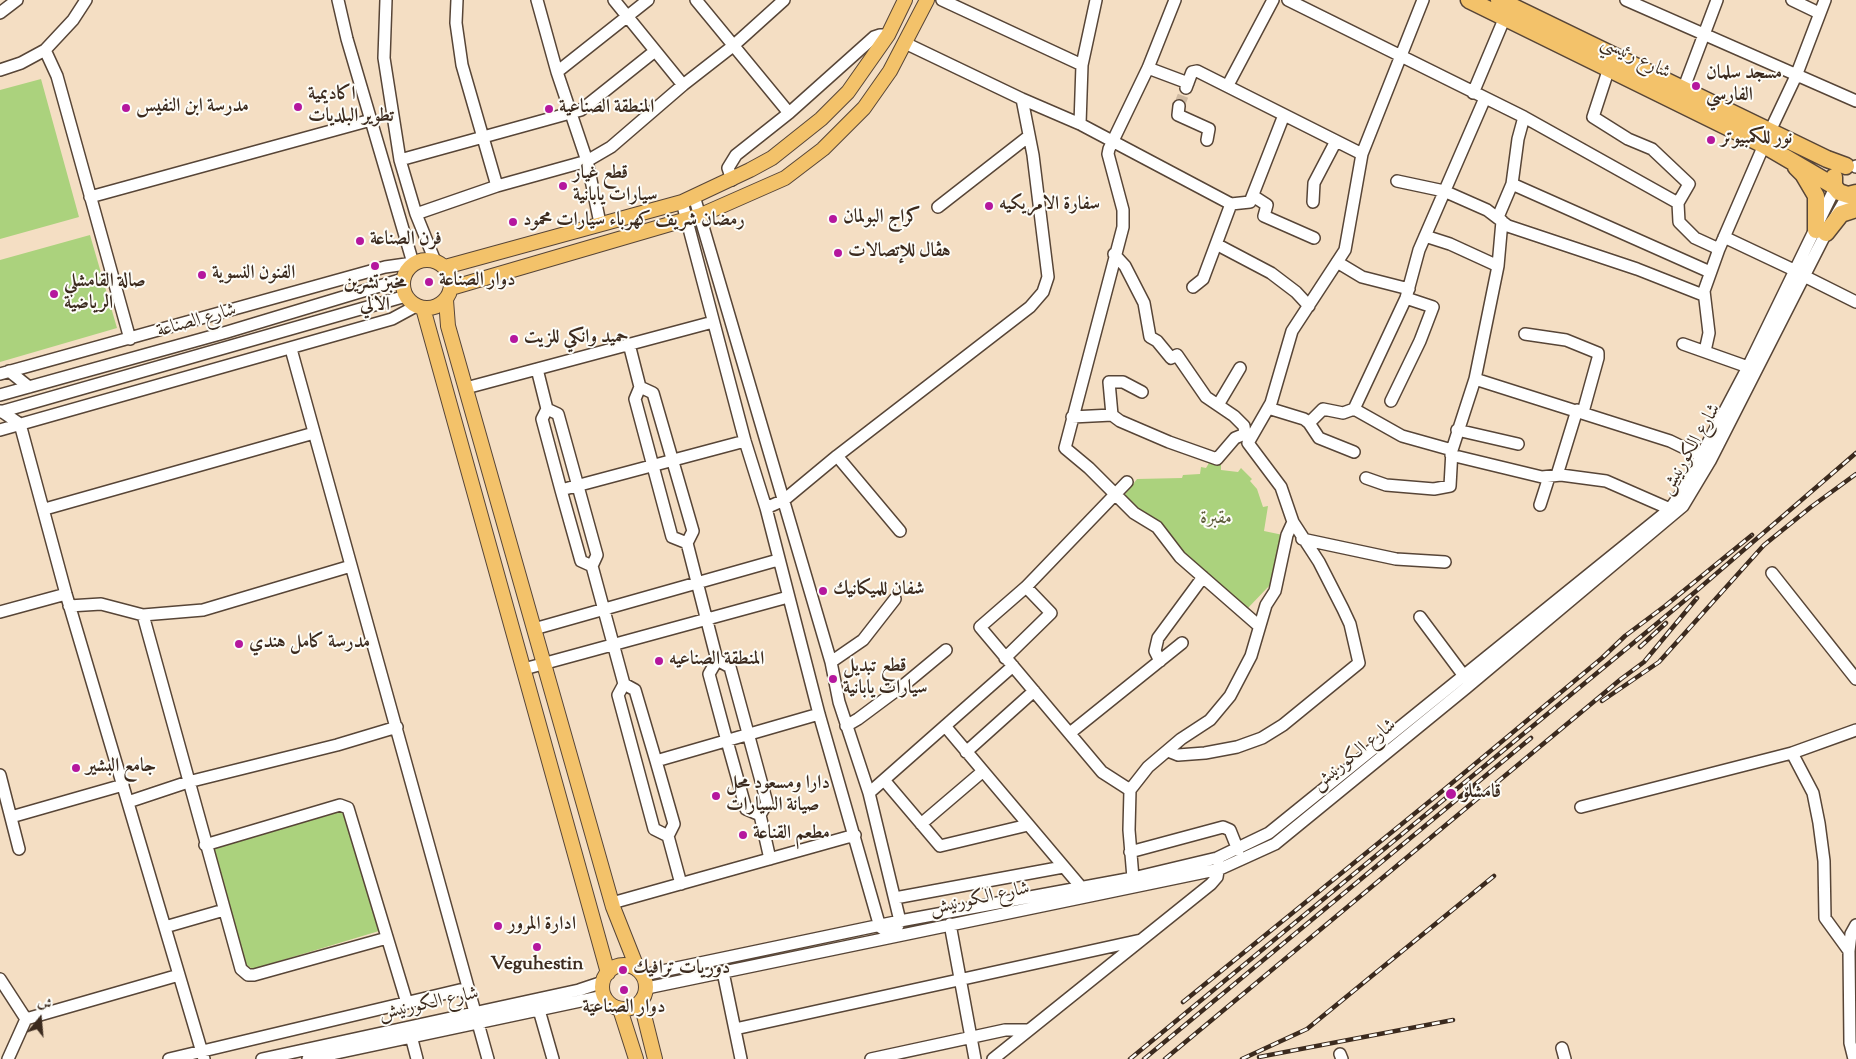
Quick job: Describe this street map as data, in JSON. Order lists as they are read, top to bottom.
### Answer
{
  "streets": {
    "highway": ["شارع رئيسي"],
    "street": ["شارع الصناعة", "شارع الكورنيش"]
  },
  "crossings": [
    ["شارع رئيسي", "شارع الكورنيش"]
  ],
  "parks": ["مقبرة"],
  "places": [
    "مسجد سلمان الفارسي",
    "اكاديمية تطوير البلديات",
    "مدرسة ابن النفيس",
    "المنطقة الصناعية",
    "نور للكمبيوتر",
    "قطع غيار سيارات يابانية",
    "سفارة الامريكيه",
    "كراج البولمان",
    "رمضان شريف كهرباء سيارات محمود",
    "فرن الصناعة",
    "هڤال للإتصالات",
    "مخبز تشرين الالي",
    "الفنون النسوية",
    "دوار الصناعة",
    "صالة القامشلي الرياضية",
    "حميد وانكي للزيت",
    "شفان للميكانيك",
    "مدرسة كامل هندي",
    "المنطقة الصناعيه",
    "قطع تبديل سيارات يابانية",
    "جامع البشير",
    "قامشلۆ",
    "دارا ومسعود محل صيانة السيارات",
    "مطعم القناعة",
    "ادارة المرور",
    "Veguhestin",
    "دوريات ترافيك",
    "دوار الصناعية"
  ],
  "north": "top"
}
